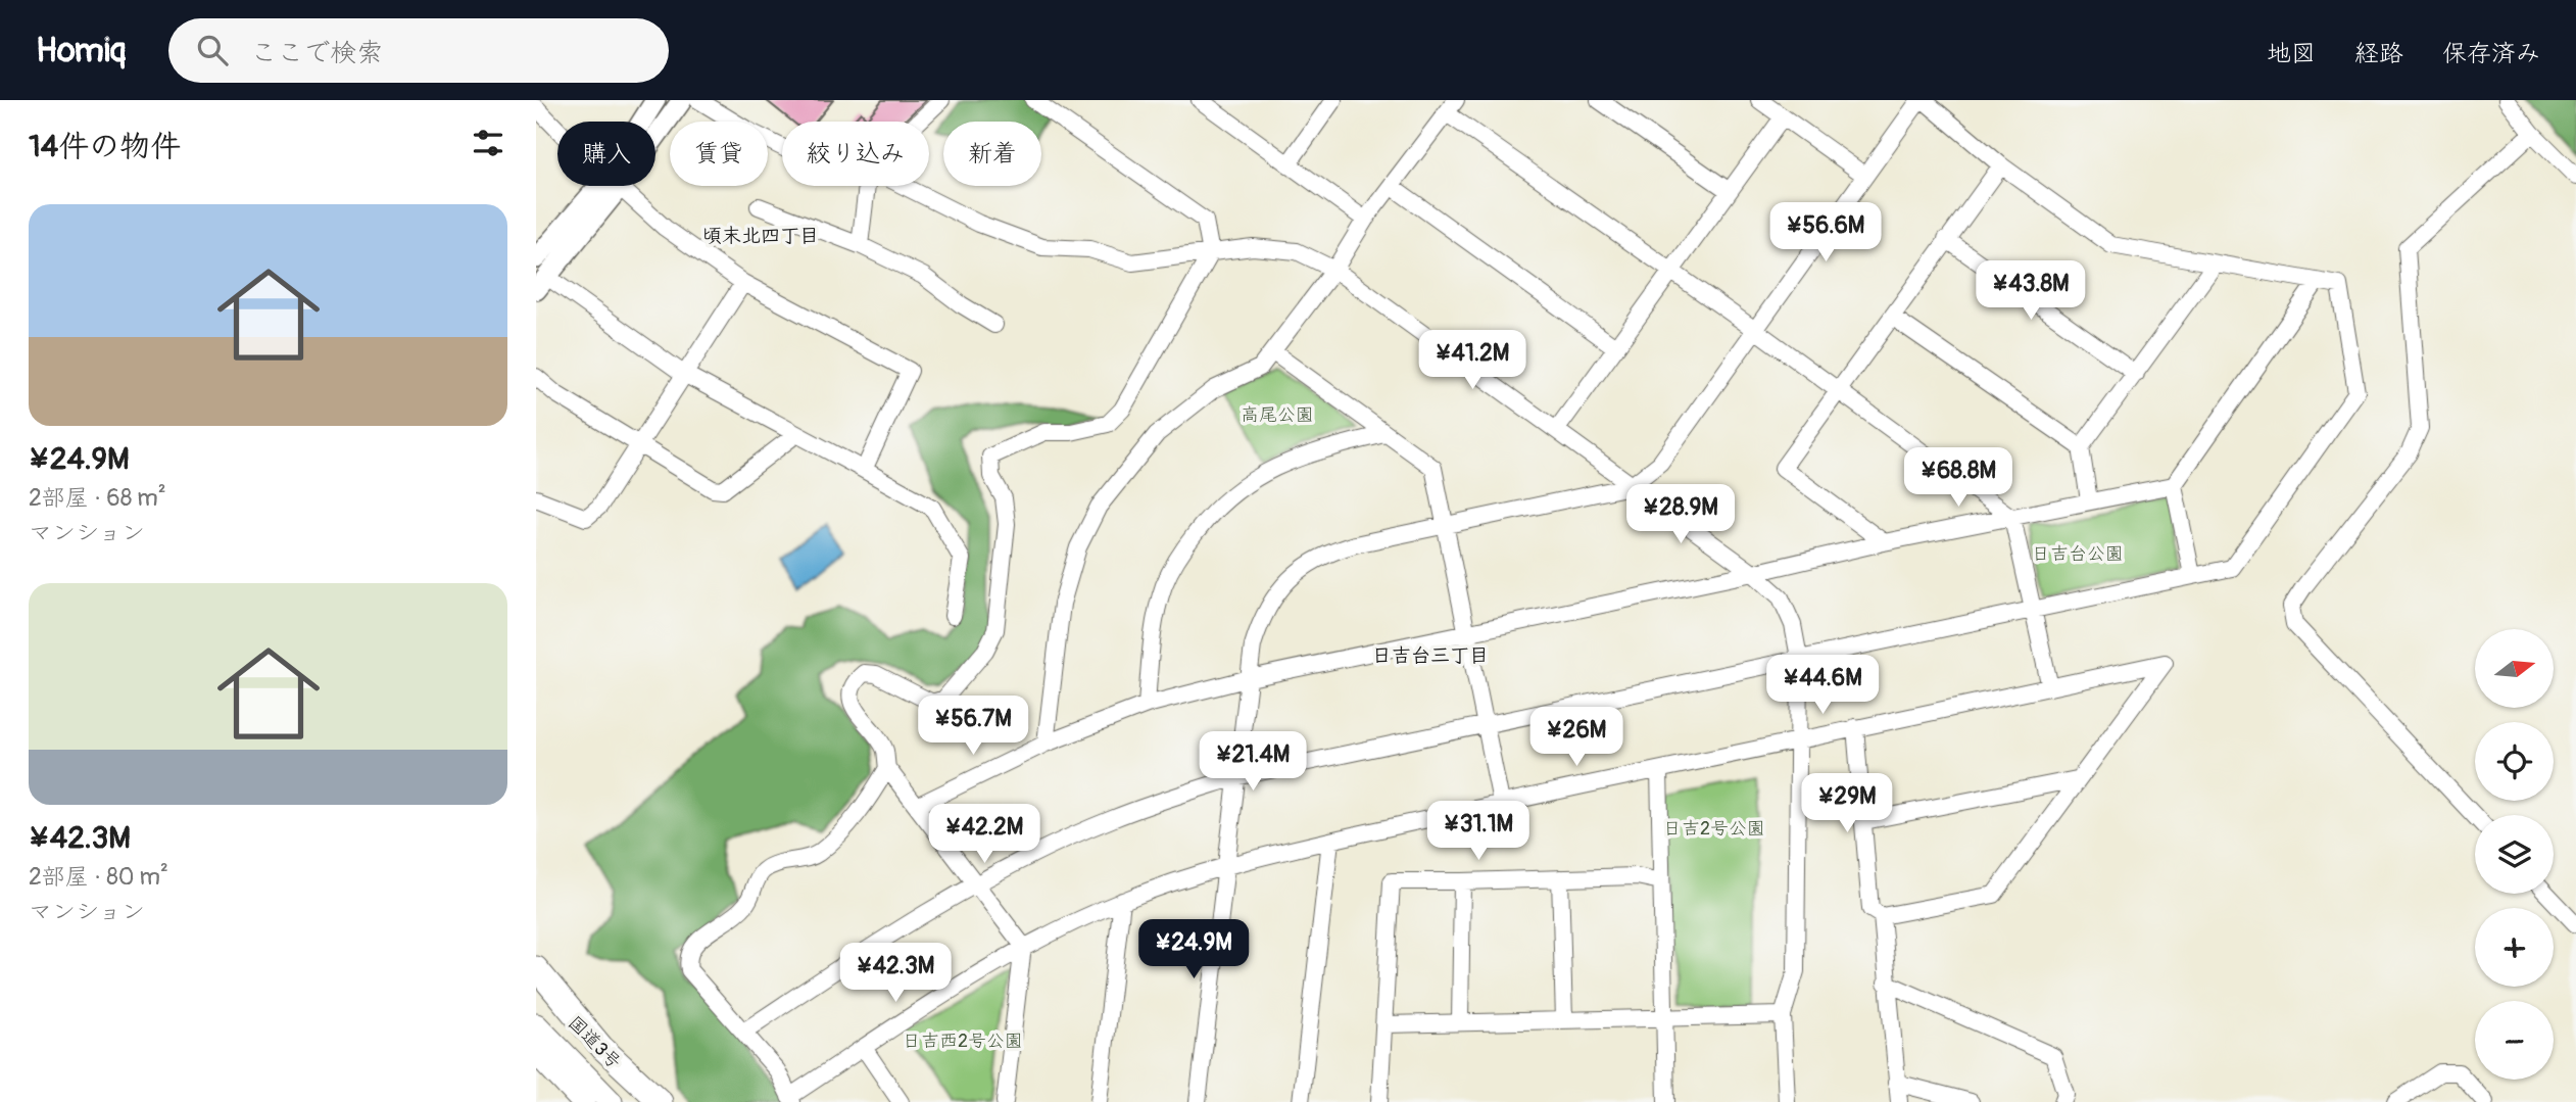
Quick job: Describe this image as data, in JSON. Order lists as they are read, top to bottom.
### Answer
{
  "streets": {
    "highway": ["国道3号"]
  },
  "districts": ["頃末北四丁目", "日吉台三丁目"],
  "parks": [
    "高尾公園",
    "日吉台公園",
    "日吉2号公園",
    "日吉西2号公園"
  ],
  "north": "right",
  "page": {
    "header": "Homiq",
    "search": "ここで検索",
    "nav": ["地図", "経路", "保存済み"],
    "heading": "14件の物件",
    "chip": [
      "購入",
      "賃貸",
      "絞り込み",
      "新着"
    ],
    "list": [
      {
        "name": "¥24.9M",
        "note": "2部屋 · 68 m² · マンション"
      },
      {
        "name": "¥42.3M",
        "note": "2部屋 · 80 m² · マンション"
      }
    ],
    "price": [
      "¥56.6M",
      "¥43.8M",
      "¥41.2M",
      "¥68.8M",
      "¥28.9M",
      "¥44.6M",
      "¥56.7M",
      "¥26M",
      "¥21.4M",
      "¥29M",
      "¥31.1M",
      "¥42.2M",
      "¥24.9M",
      "¥42.3M"
    ],
    "map_buttons": ["+", "−"]
  }
}
